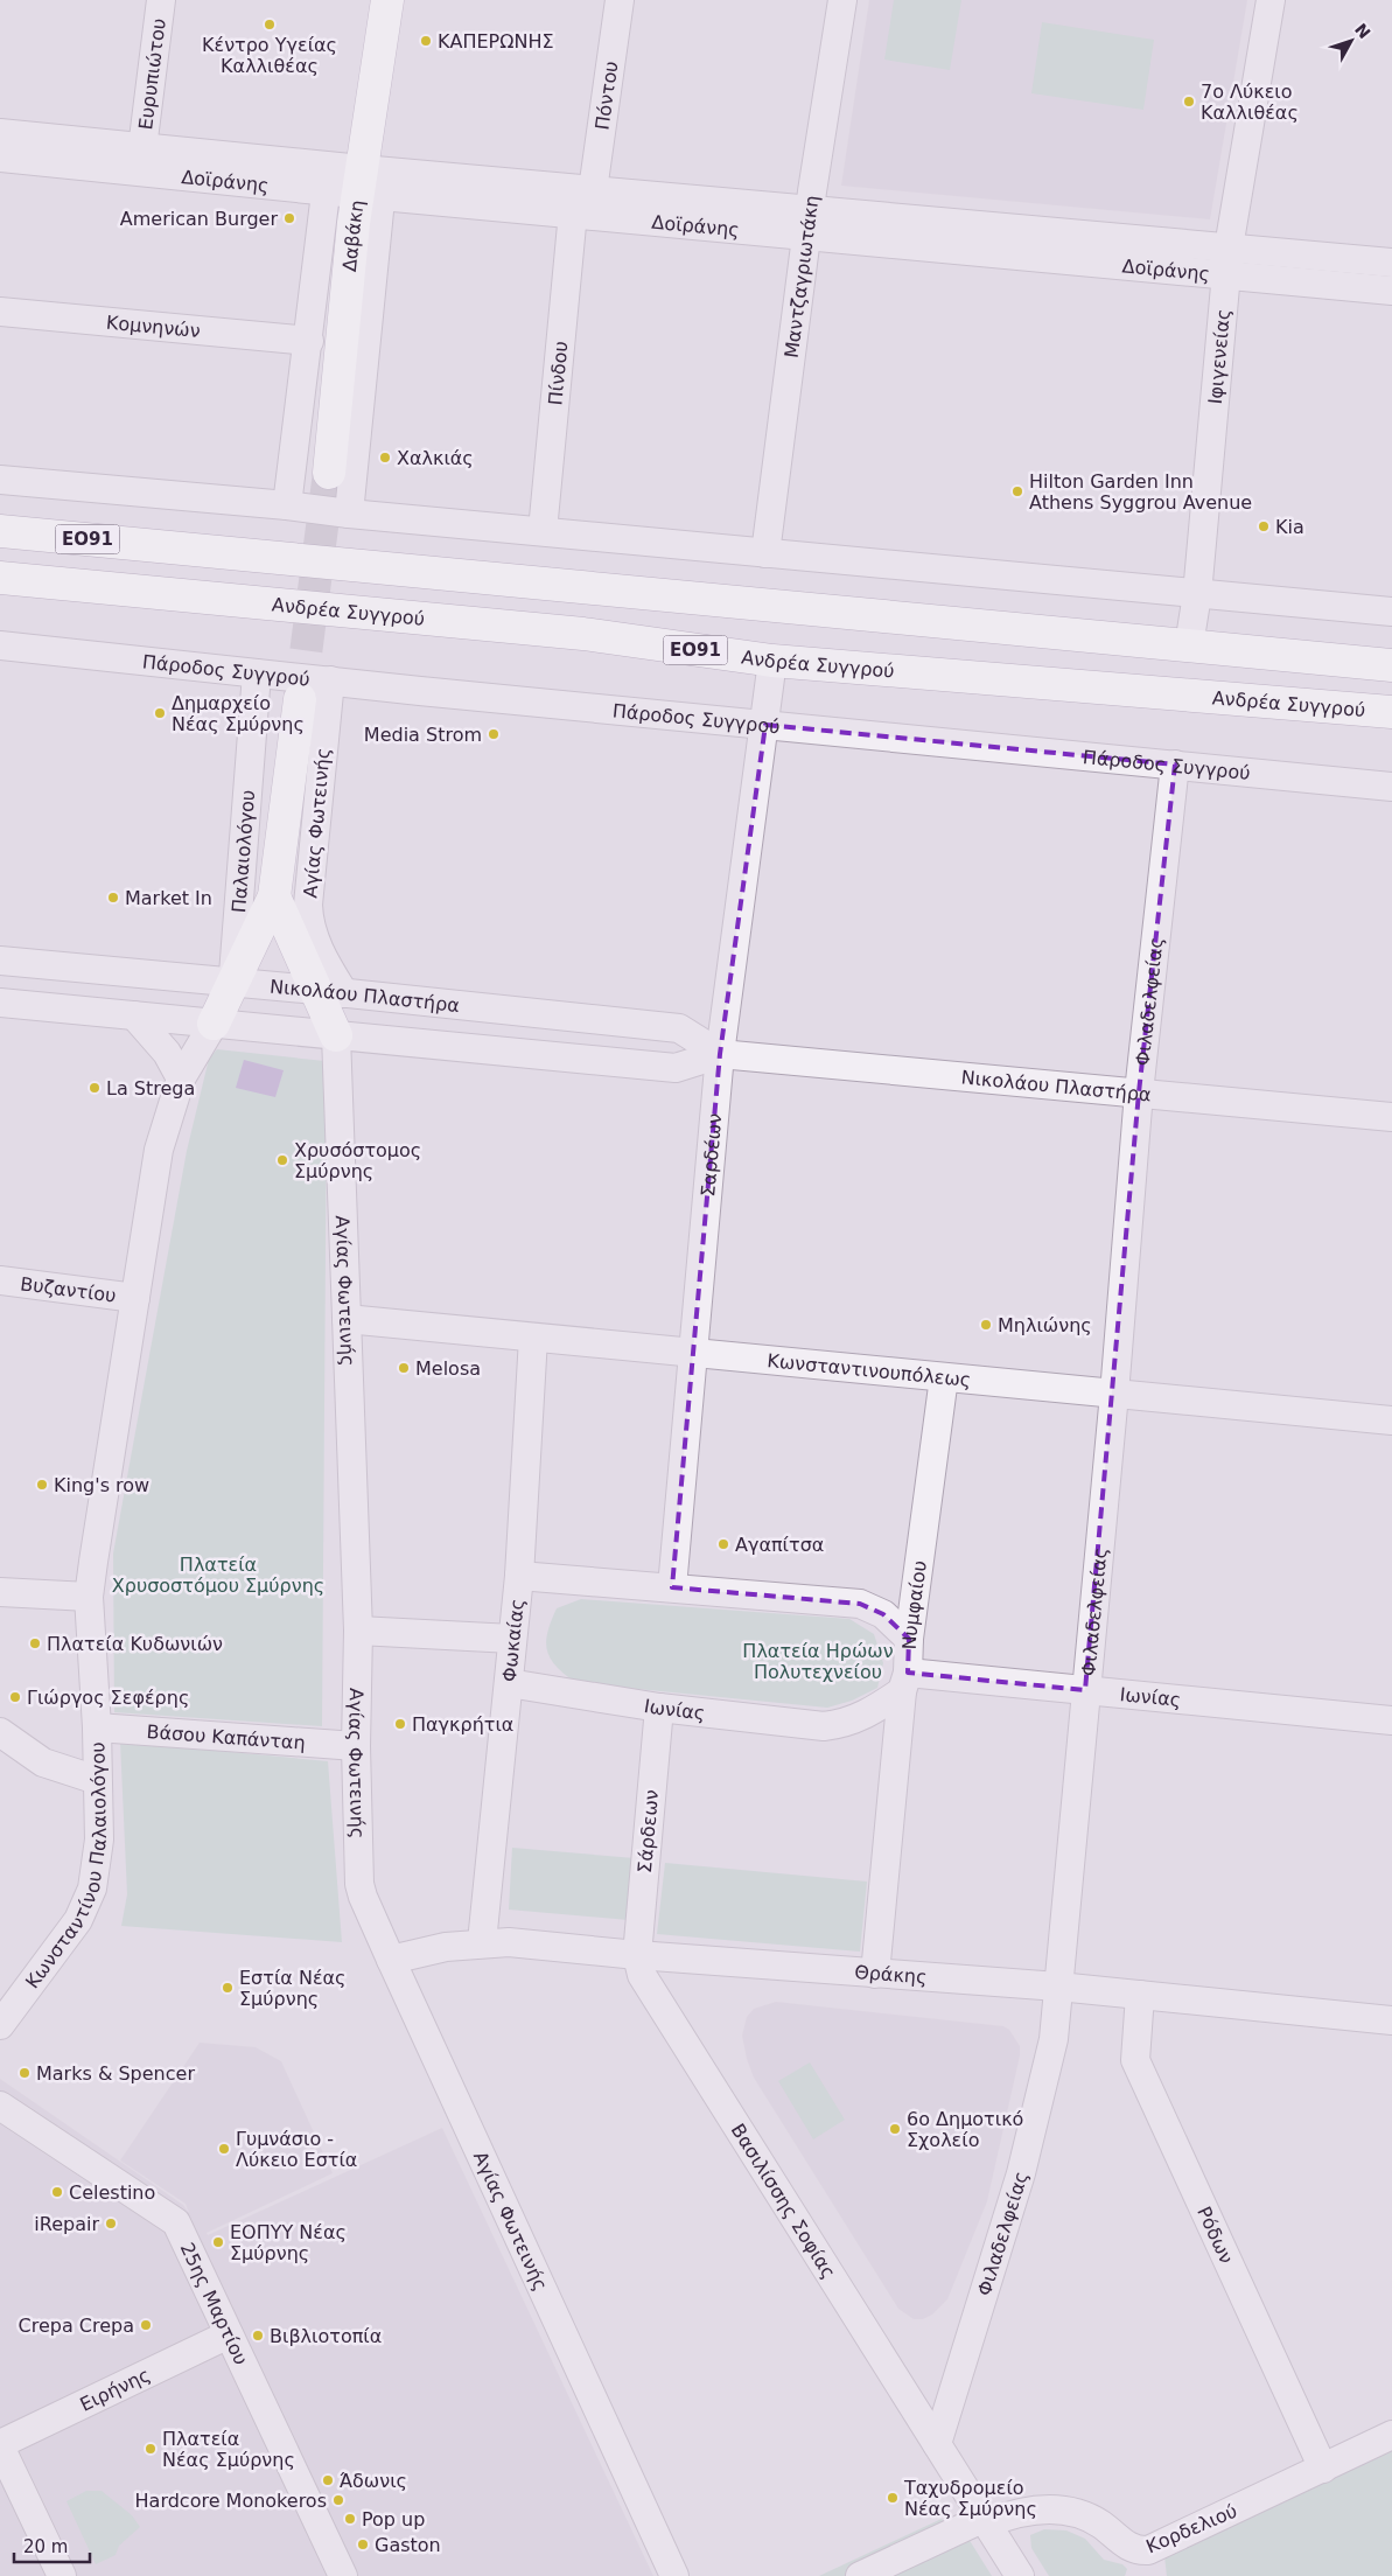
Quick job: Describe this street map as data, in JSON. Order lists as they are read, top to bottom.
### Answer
{
  "streets": {
    "main road": [
      "Δαβάκη",
      "ΕΟ91",
      "Ανδρέα Συγγρού",
      "Αγίας Φωτεινής",
      "Παλαιολόγου"
    ],
    "street": [
      "Ευρυπιώτου",
      "Πόντου",
      "Δοϊράνης",
      "Μαντζαγριωτάκη",
      "Κομνηνών",
      "Ιφιγενείας",
      "Πίνδου",
      "Πάροδος Συγγρού",
      "Νικολάου Πλαστήρα",
      "Φιλαδελφείας",
      "Σαρδέων",
      "Βυζαντίου",
      "Κωνσταντινουπόλεως",
      "Νυμφαίου",
      "Φωκαίας",
      "Ιωνίας",
      "Βάσου Καπάνταη",
      "Σάρδεων",
      "Κωνσταντίνου Παλαιολόγου",
      "Θράκης",
      "Βασιλίσσης Σοφίας",
      "Ρόδων",
      "25ης Μαρτίου",
      "Ειρήνης",
      "Κορδελιού"
    ]
  },
  "crossings": [
    ["Ευρυπιώτου", "Δοϊράνης"],
    ["Πόντου", "Δοϊράνης"],
    ["Δοϊράνης", "Δαβάκη"],
    ["Δοϊράνης", "Μαντζαγριωτάκη"],
    ["Δοϊράνης", "Ιφιγενείας"],
    ["Δοϊράνης", "Πίνδου"],
    ["Δαβάκη", "Κομνηνών"],
    ["Ιφιγενείας", "ΕΟ91"],
    ["Πάροδος Συγγρού", "Αγίας Φωτεινής"],
    ["Πάροδος Συγγρού", "Παλαιολόγου"],
    ["Πάροδος Συγγρού", "Φιλαδελφείας"],
    ["Πάροδος Συγγρού", "Σαρδέων"],
    ["Αγίας Φωτεινής", "Παλαιολόγου"],
    ["Αγίας Φωτεινής", "Νικολάου Πλαστήρα"],
    ["Αγίας Φωτεινής", "Κωνσταντινουπόλεως"],
    ["Αγίας Φωτεινής", "Βάσου Καπάνταη"],
    ["Αγίας Φωτεινής", "Θράκης"],
    ["Παλαιολόγου", "Νικολάου Πλαστήρα"],
    ["Νικολάου Πλαστήρα", "Φιλαδελφείας"],
    ["Νικολάου Πλαστήρα", "Σαρδέων"],
    ["Φιλαδελφείας", "Κωνσταντινουπόλεως"],
    ["Φιλαδελφείας", "Ιωνίας"],
    ["Φιλαδελφείας", "Θράκης"],
    ["Φιλαδελφείας", "Βασιλίσσης Σοφίας"],
    ["Σαρδέων", "Κωνσταντινουπόλεως"],
    ["Κωνσταντινουπόλεως", "Νυμφαίου"],
    ["Κωνσταντινουπόλεως", "Φωκαίας"],
    ["Νυμφαίου", "Ιωνίας"],
    ["Νυμφαίου", "Θράκης"],
    ["Φωκαίας", "Ιωνίας"],
    ["Φωκαίας", "Θράκης"],
    ["Ιωνίας", "Σάρδεων"],
    ["Βάσου Καπάνταη", "Κωνσταντίνου Παλαιολόγου"],
    ["Σάρδεων", "Θράκης"],
    ["Σάρδεων", "Βασιλίσσης Σοφίας"],
    ["Θράκης", "Βασιλίσσης Σοφίας"],
    ["Θράκης", "Ρόδων"],
    ["Βασιλίσσης Σοφίας", "Κορδελιού"],
    ["Ρόδων", "Κορδελιού"],
    ["25ης Μαρτίου", "Ειρήνης"]
  ],
  "parks": ["Πλατεία Χρυσοστόμου Σμύρνης", "Πλατεία Ηρώων Πολυτεχνείου"],
  "places": [
    "Κέντρο Υγείας Καλλιθέας",
    "ΚΑΠΕΡΩΝΗΣ",
    "7ο Λύκειο Καλλιθέας",
    "American Burger",
    "Χαλκιάς",
    "Hilton Garden Inn Athens Syggrou Avenue",
    "Kia",
    "Δημαρχείο Νέας Σμύρνης",
    "Media Strom",
    "Market In",
    "La Strega",
    "Χρυσόστομος Σμύρνης",
    "Μηλιώνης",
    "Melosa",
    "King's row",
    "Αγαπίτσα",
    "Πλατεία Κυδωνιών",
    "Γιώργος Σεφέρης",
    "Παγκρήτια",
    "Εστία Νέας Σμύρνης",
    "Marks & Spencer",
    "6ο Δημοτικό Σχολείο",
    "Γυμνάσιο - Λύκειο Εστία",
    "Celestino",
    "iRepair",
    "ΕΟΠΥΥ Νέας Σμύρνης",
    "Crepa Crepa",
    "Βιβλιοτοπία",
    "Πλατεία Νέας Σμύρνης",
    "Άδωνις",
    "Ταχυδρομείο Νέας Σμύρνης",
    "Hardcore Monokeros",
    "Pop up",
    "Gaston"
  ],
  "scale_bar": "20 m",
  "north": "top right"
}
